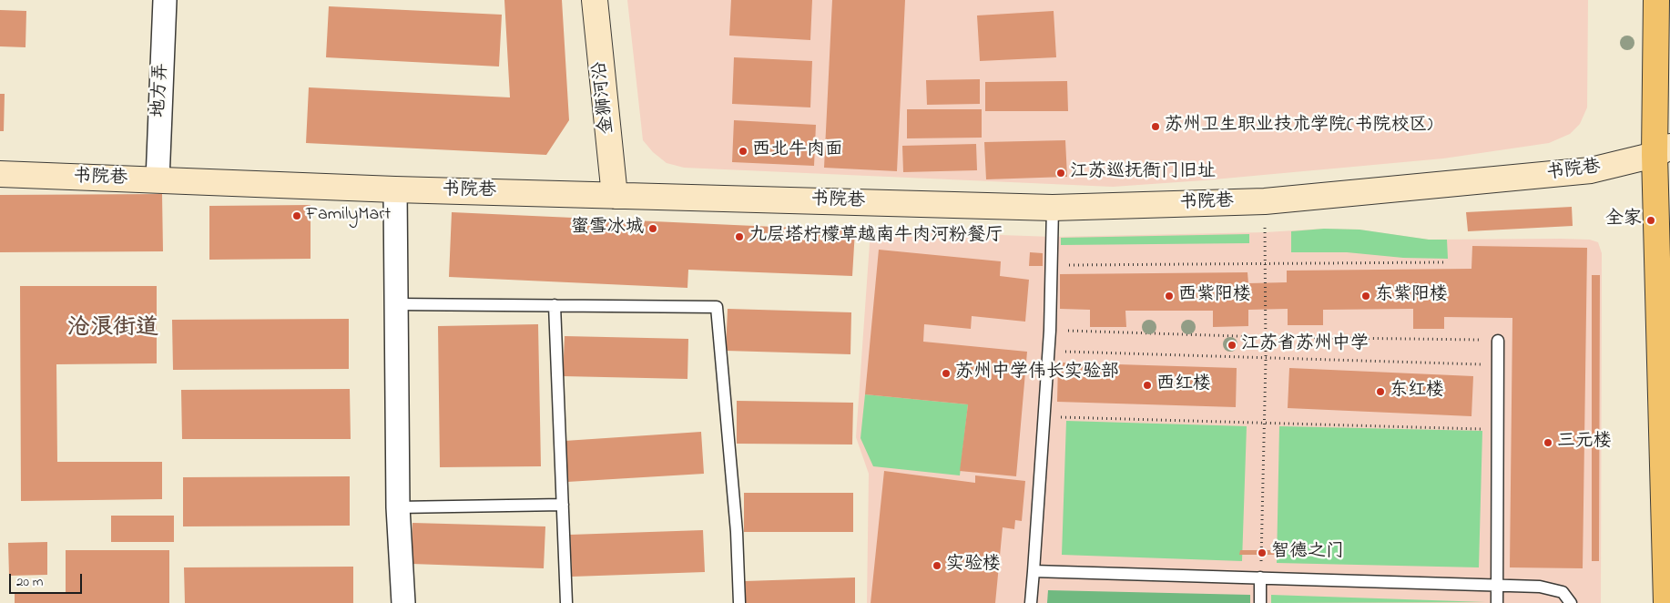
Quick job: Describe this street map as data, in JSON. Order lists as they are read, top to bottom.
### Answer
{
  "streets": {
    "main road": ["金狮河沿", "书院巷"],
    "street": ["地方弄"]
  },
  "crossings": [
    ["地方弄", "书院巷"],
    ["金狮河沿", "书院巷"]
  ],
  "districts": ["沧浪街道"],
  "places": [
    "苏州卫生职业技术学院(书院校区)",
    "西北牛肉面",
    "江苏巡抚衙门旧址",
    "FamilyMart",
    "全家",
    "蜜雪冰城",
    "九层塔柠檬草越南牛肉河粉餐厅",
    "西紫阳楼",
    "东紫阳楼",
    "江苏省苏州中学",
    "苏州中学伟长实验部",
    "西红楼",
    "东红楼",
    "三元楼",
    "智德之门",
    "实验楼"
  ],
  "scale_bar": "20 m"
}
